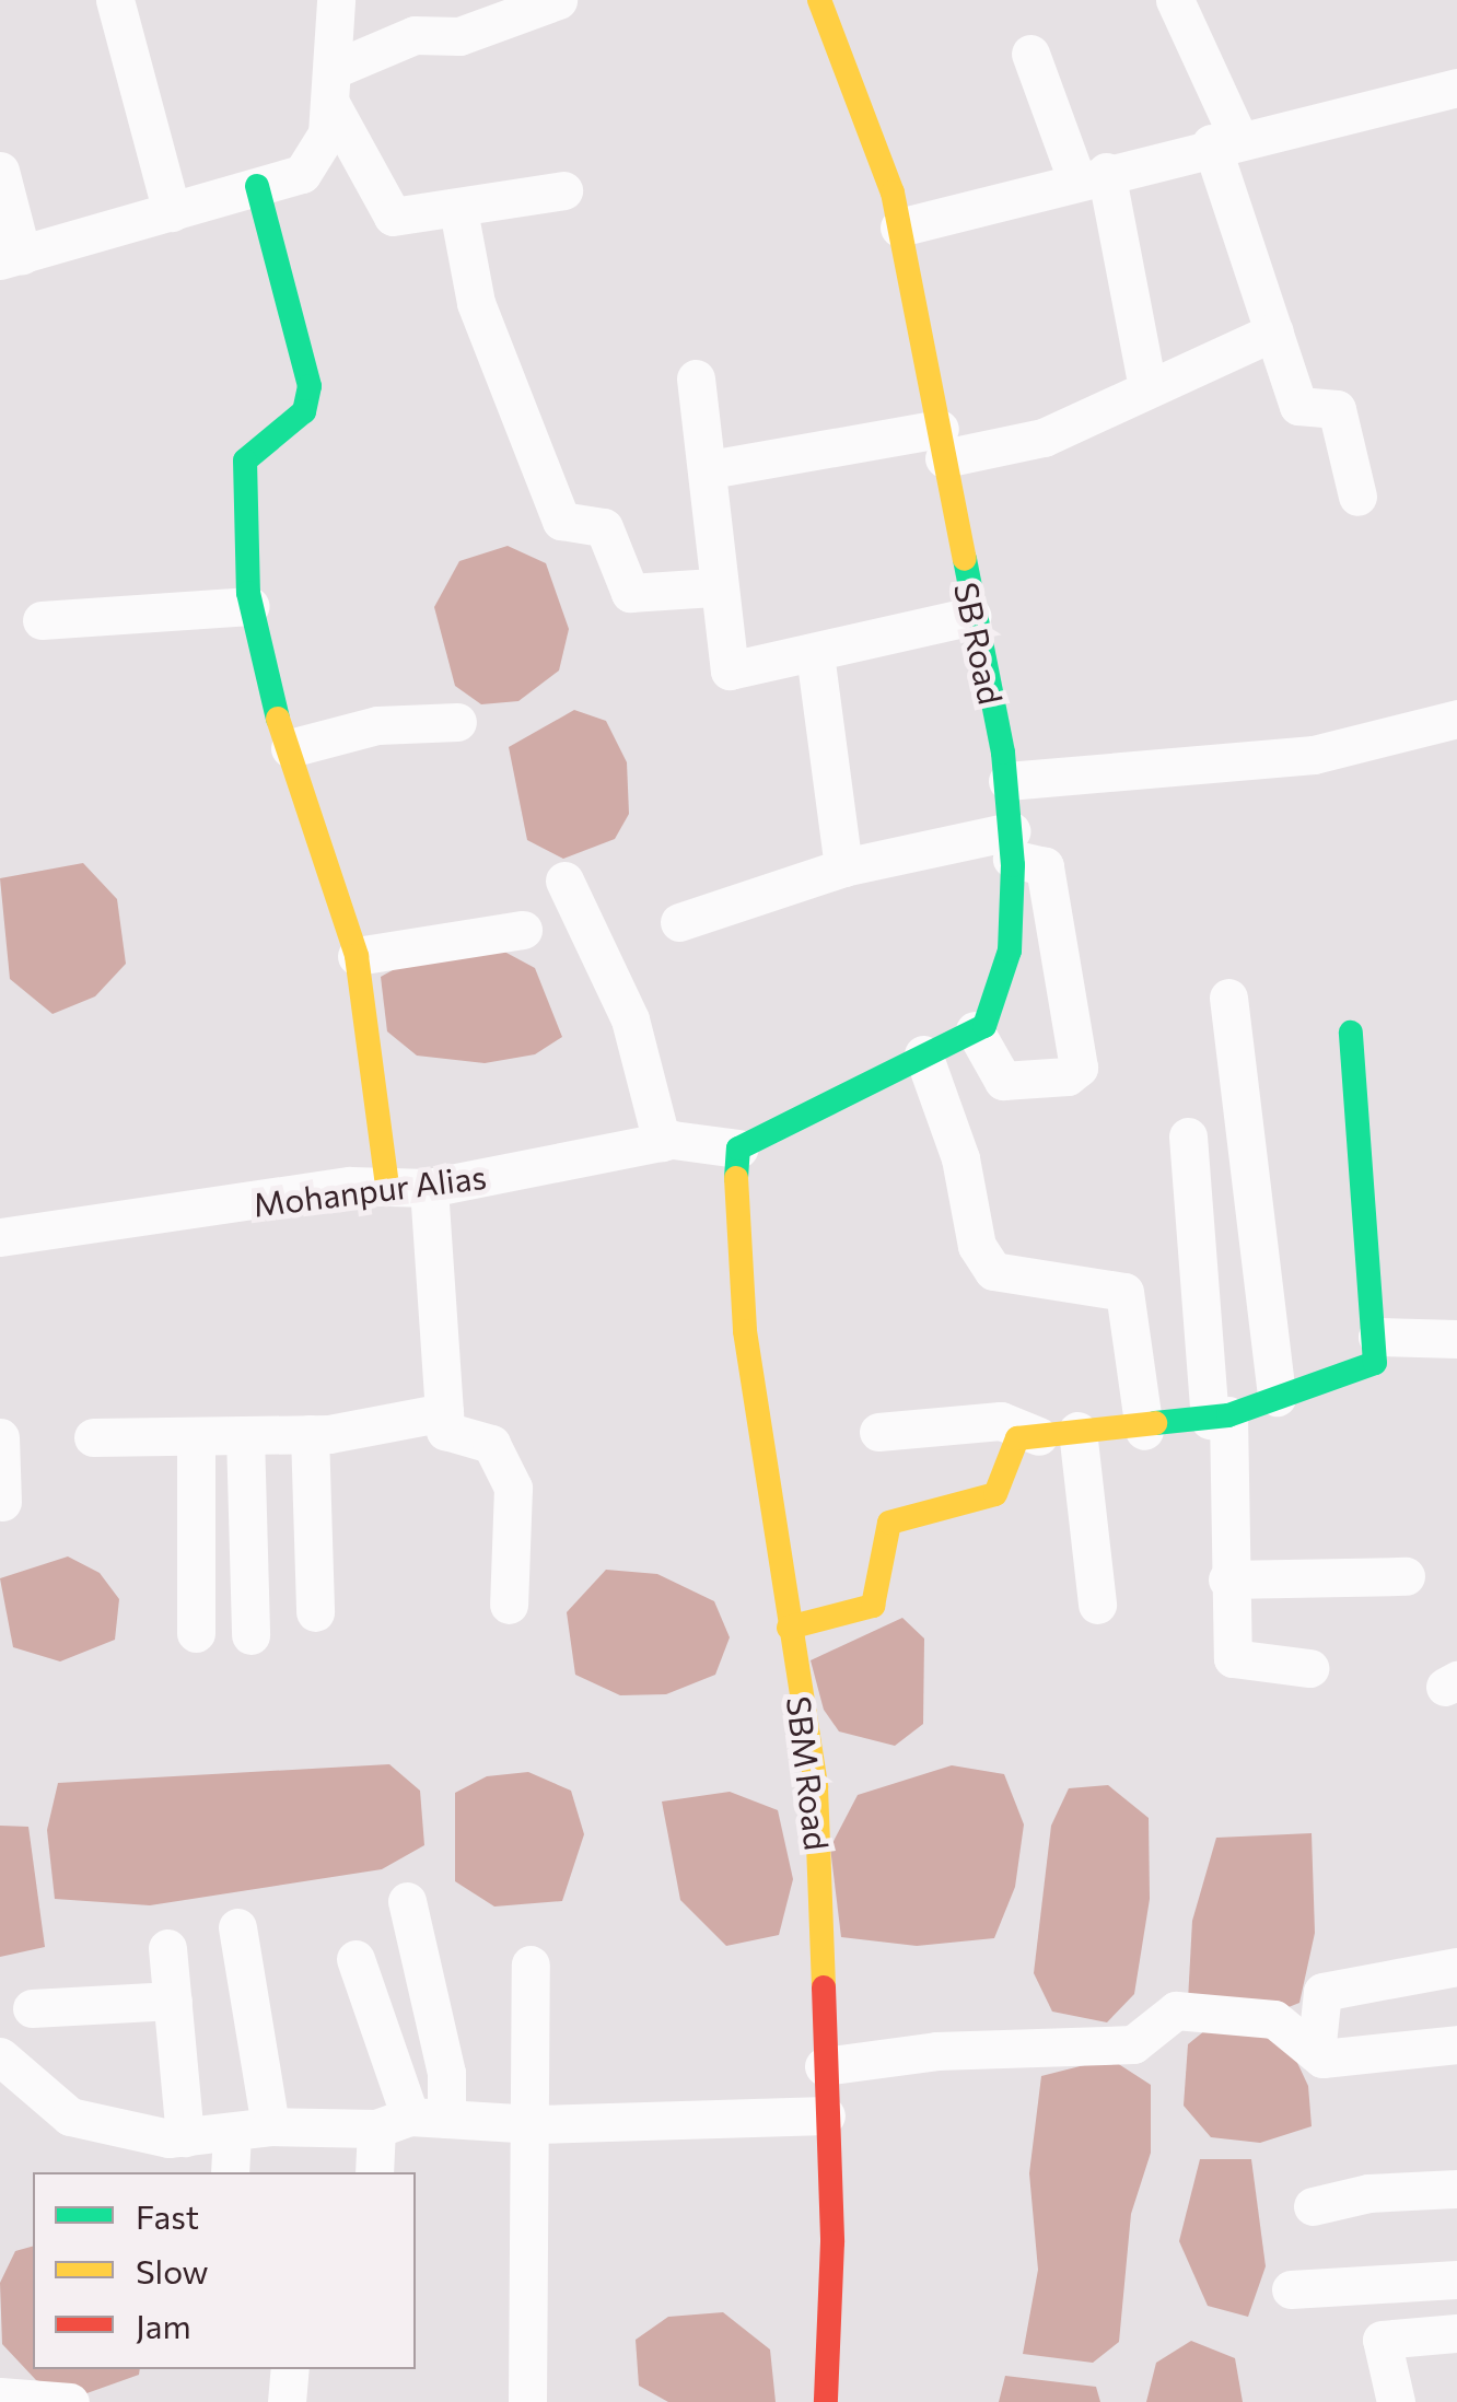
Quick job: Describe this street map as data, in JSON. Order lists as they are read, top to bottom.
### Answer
{
  "streets": {
    "street": ["SB Road", "Mohanpur Alias", "SBM Road"]
  },
  "crossings": [
    ["Mohanpur Alias", "SBM Road"]
  ],
  "legend": ["Fast", "Slow", "Jam"]
}
